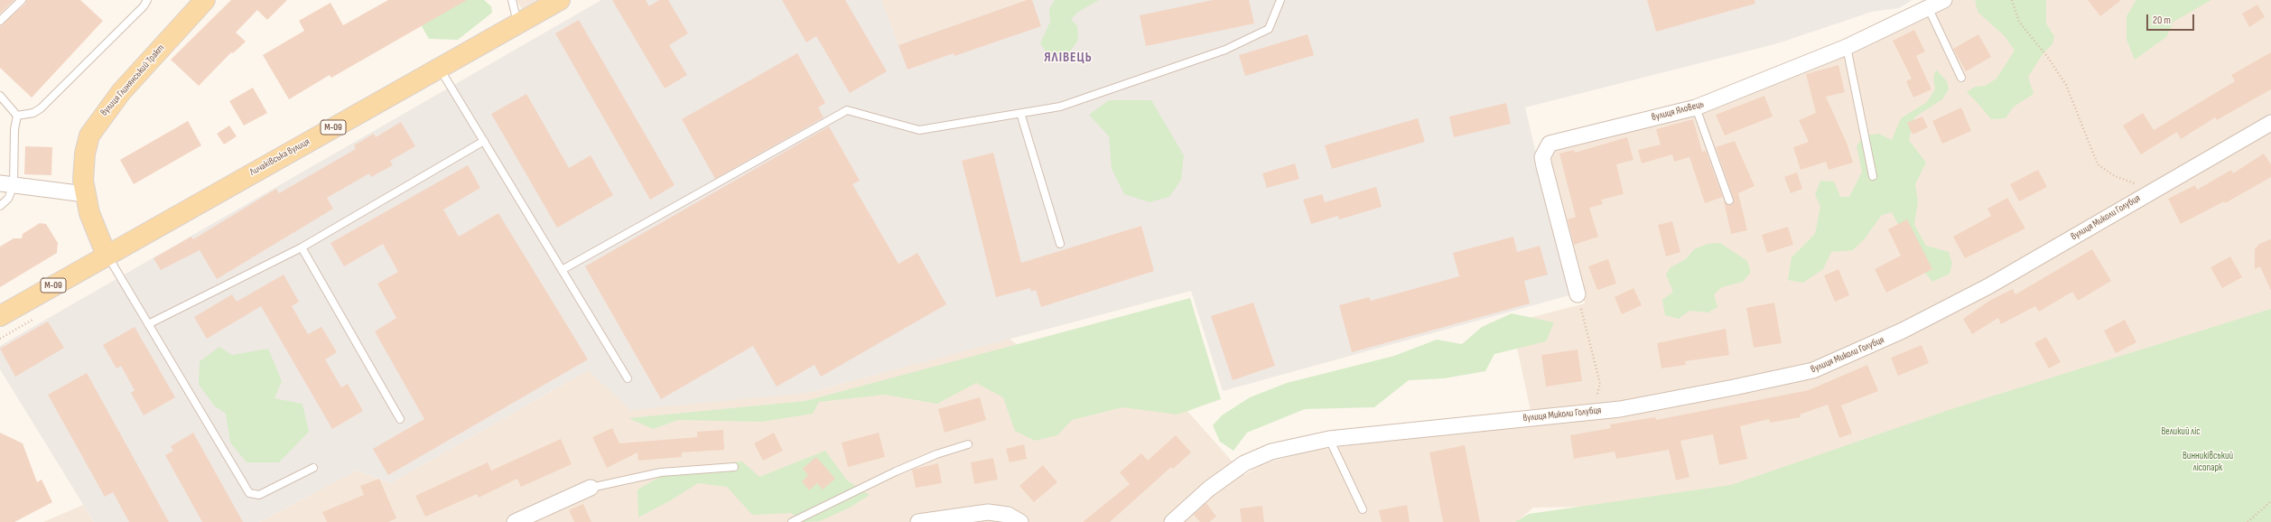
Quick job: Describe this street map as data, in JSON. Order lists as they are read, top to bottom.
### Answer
{
  "streets": {
    "main road": ["вулиця Глинянський Тракт", "М-09", "Личаківська вулиця"],
    "street": ["вулиця Яловець", "вулиця Миколи Голубця"]
  },
  "crossings": [
    ["вулиця Глинянський Тракт", "Личаківська вулиця"]
  ],
  "districts": ["ЯЛІВЕЦЬ"],
  "parks": ["Великий ліс", "Винниківський лісопарк"],
  "scale_bar": "20 m"
}
